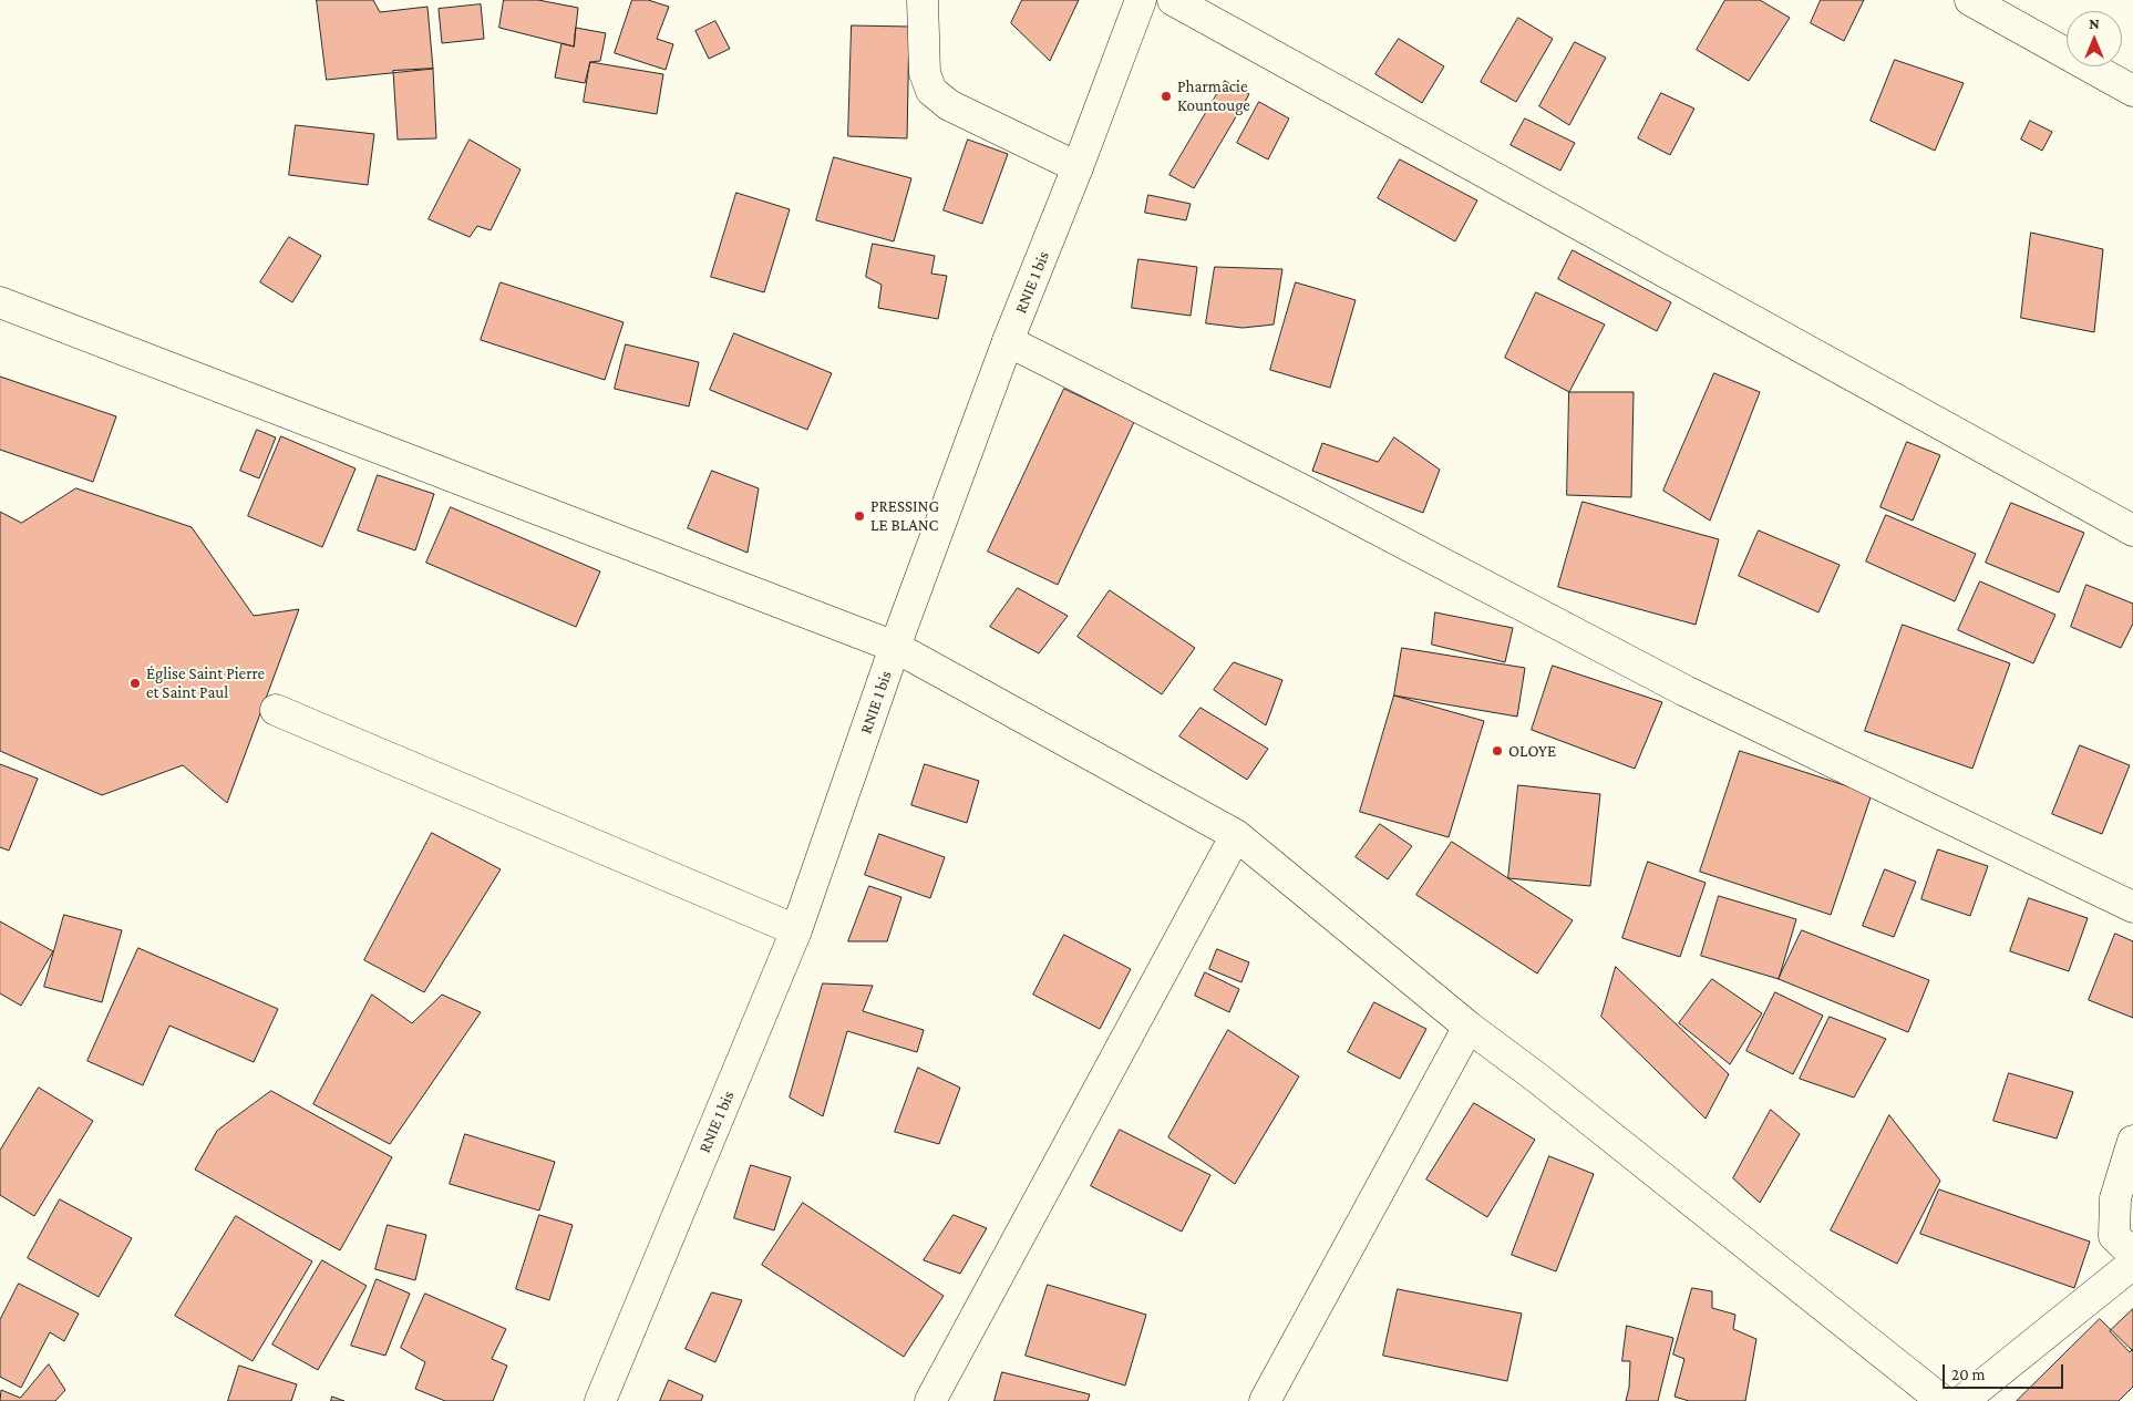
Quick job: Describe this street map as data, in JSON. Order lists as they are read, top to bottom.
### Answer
{
  "streets": {
    "street": ["RNIE 1 bis"]
  },
  "places": [
    "Pharmacie Kountouge",
    "PRESSING LE BLANC",
    "Église Saint Pierre et Saint Paul",
    "OLOYE"
  ],
  "scale_bar": "20 m",
  "north": "top"
}
